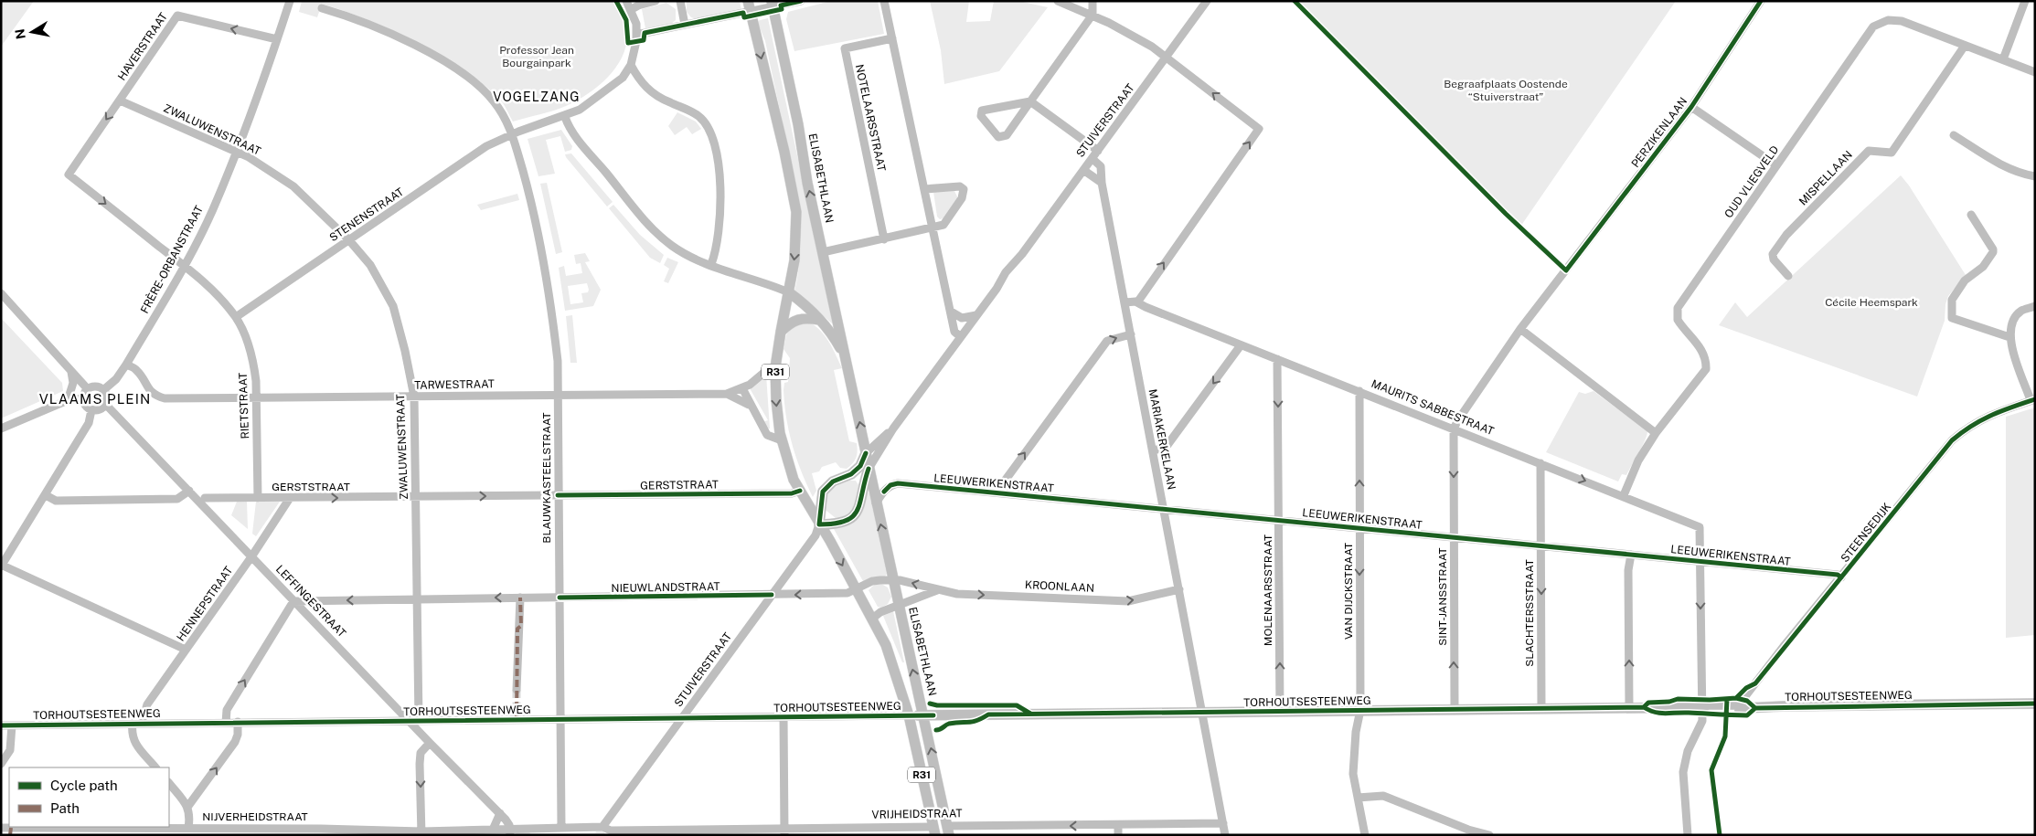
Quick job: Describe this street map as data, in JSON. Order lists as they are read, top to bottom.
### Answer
{
  "streets": {
    "main road": [
      "ELISABETHLAAN",
      "R31",
      "TORHOUTSESTEENWEG",
      "VRIJHEIDSTRAAT"
    ],
    "street": [
      "HAVERSTRAAT",
      "NOTELAARSSTRAAT",
      "STUIVERSTRAAT",
      "ZWALUWENSTRAAT",
      "PERZIKENLAAN",
      "MISPELLAAN",
      "OUD VLIEGVELD",
      "STENENSTRAAT",
      "FRÈRE-ORBANSTRAAT",
      "TARWESTRAAT",
      "RIETSTRAAT",
      "MAURITS SABBESTRAAT",
      "MARIAKERKELAAN",
      "BLAUWKASTEELSTRAAT",
      "LEEUWERIKENSTRAAT",
      "GERSTSTRAAT",
      "STEENSEDIJK",
      "KROONLAAN",
      "NIEUWLANDSTRAAT",
      "MOLENAARSSTRAAT",
      "VAN DIJCKSTRAAT",
      "SINT-JANSSTRAAT",
      "LEFFINGESTRAAT",
      "HENNEPSTRAAT",
      "SLACHTERSSTRAAT",
      "NIJVERHEIDSTRAAT"
    ]
  },
  "crossings": [
    ["HAVERSTRAAT", "ZWALUWENSTRAAT"],
    ["HAVERSTRAAT", "FRÈRE-ORBANSTRAAT"],
    ["HAVERSTRAAT", "RIETSTRAAT"],
    ["STUIVERSTRAAT", "ELISABETHLAAN"],
    ["STUIVERSTRAAT", "R31"],
    ["STUIVERSTRAAT", "MARIAKERKELAAN"],
    ["STUIVERSTRAAT", "NIEUWLANDSTRAAT"],
    ["STUIVERSTRAAT", "TORHOUTSESTEENWEG"],
    ["STUIVERSTRAAT", "NIJVERHEIDSTRAAT"],
    ["ZWALUWENSTRAAT", "STENENSTRAAT"],
    ["ZWALUWENSTRAAT", "FRÈRE-ORBANSTRAAT"],
    ["ZWALUWENSTRAAT", "TARWESTRAAT"],
    ["ZWALUWENSTRAAT", "GERSTSTRAAT"],
    ["ZWALUWENSTRAAT", "NIEUWLANDSTRAAT"],
    ["ZWALUWENSTRAAT", "TORHOUTSESTEENWEG"],
    ["PERZIKENLAAN", "MAURITS SABBESTRAAT"],
    ["PERZIKENLAAN", "SINT-JANSSTRAAT"],
    ["ELISABETHLAAN", "R31"],
    ["ELISABETHLAAN", "LEEUWERIKENSTRAAT"],
    ["ELISABETHLAAN", "KROONLAAN"],
    ["ELISABETHLAAN", "TORHOUTSESTEENWEG"],
    ["ELISABETHLAAN", "VRIJHEIDSTRAAT"],
    ["MISPELLAAN", "OUD VLIEGVELD"],
    ["OUD VLIEGVELD", "MAURITS SABBESTRAAT"],
    ["STENENSTRAAT", "RIETSTRAAT"],
    ["STENENSTRAAT", "BLAUWKASTEELSTRAAT"],
    ["FRÈRE-ORBANSTRAAT", "TARWESTRAAT"],
    ["FRÈRE-ORBANSTRAAT", "RIETSTRAAT"],
    ["FRÈRE-ORBANSTRAAT", "LEFFINGESTRAAT"],
    ["R31", "TARWESTRAAT"],
    ["R31", "GERSTSTRAAT"],
    ["R31", "NIEUWLANDSTRAAT"],
    ["R31", "TORHOUTSESTEENWEG"],
    ["R31", "VRIJHEIDSTRAAT"],
    ["TARWESTRAAT", "RIETSTRAAT"],
    ["TARWESTRAAT", "BLAUWKASTEELSTRAAT"],
    ["RIETSTRAAT", "GERSTSTRAAT"],
    ["MAURITS SABBESTRAAT", "MARIAKERKELAAN"],
    ["MAURITS SABBESTRAAT", "LEEUWERIKENSTRAAT"],
    ["MAURITS SABBESTRAAT", "MOLENAARSSTRAAT"],
    ["MAURITS SABBESTRAAT", "VAN DIJCKSTRAAT"],
    ["MAURITS SABBESTRAAT", "SINT-JANSSTRAAT"],
    ["MAURITS SABBESTRAAT", "SLACHTERSSTRAAT"],
    ["MARIAKERKELAAN", "LEEUWERIKENSTRAAT"],
    ["MARIAKERKELAAN", "KROONLAAN"],
    ["MARIAKERKELAAN", "TORHOUTSESTEENWEG"],
    ["MARIAKERKELAAN", "VRIJHEIDSTRAAT"],
    ["BLAUWKASTEELSTRAAT", "GERSTSTRAAT"],
    ["BLAUWKASTEELSTRAAT", "NIEUWLANDSTRAAT"],
    ["BLAUWKASTEELSTRAAT", "TORHOUTSESTEENWEG"],
    ["BLAUWKASTEELSTRAAT", "NIJVERHEIDSTRAAT"],
    ["LEEUWERIKENSTRAAT", "STEENSEDIJK"],
    ["LEEUWERIKENSTRAAT", "MOLENAARSSTRAAT"],
    ["LEEUWERIKENSTRAAT", "VAN DIJCKSTRAAT"],
    ["LEEUWERIKENSTRAAT", "SINT-JANSSTRAAT"],
    ["LEEUWERIKENSTRAAT", "SLACHTERSSTRAAT"],
    ["GERSTSTRAAT", "HENNEPSTRAAT"],
    ["STEENSEDIJK", "TORHOUTSESTEENWEG"],
    ["NIEUWLANDSTRAAT", "LEFFINGESTRAAT"],
    ["MOLENAARSSTRAAT", "TORHOUTSESTEENWEG"],
    ["VAN DIJCKSTRAAT", "TORHOUTSESTEENWEG"],
    ["SINT-JANSSTRAAT", "TORHOUTSESTEENWEG"],
    ["LEFFINGESTRAAT", "HENNEPSTRAAT"],
    ["LEFFINGESTRAAT", "TORHOUTSESTEENWEG"],
    ["LEFFINGESTRAAT", "NIJVERHEIDSTRAAT"],
    ["HENNEPSTRAAT", "TORHOUTSESTEENWEG"],
    ["SLACHTERSSTRAAT", "TORHOUTSESTEENWEG"]
  ],
  "one_way": [
    "HAVERSTRAAT",
    "RIETSTRAAT",
    "GERSTSTRAAT",
    "NIEUWLANDSTRAAT",
    "SLACHTERSSTRAAT"
  ],
  "districts": ["VOGELZANG", "VLAAMS PLEIN"],
  "parks": ["Professor Jean Bourgainpark", "Begraafplaats Oostende “Stuiverstraat”", "Cécile Heemspark"],
  "legend": ["Cycle path", "Path"],
  "north": "left"
}
